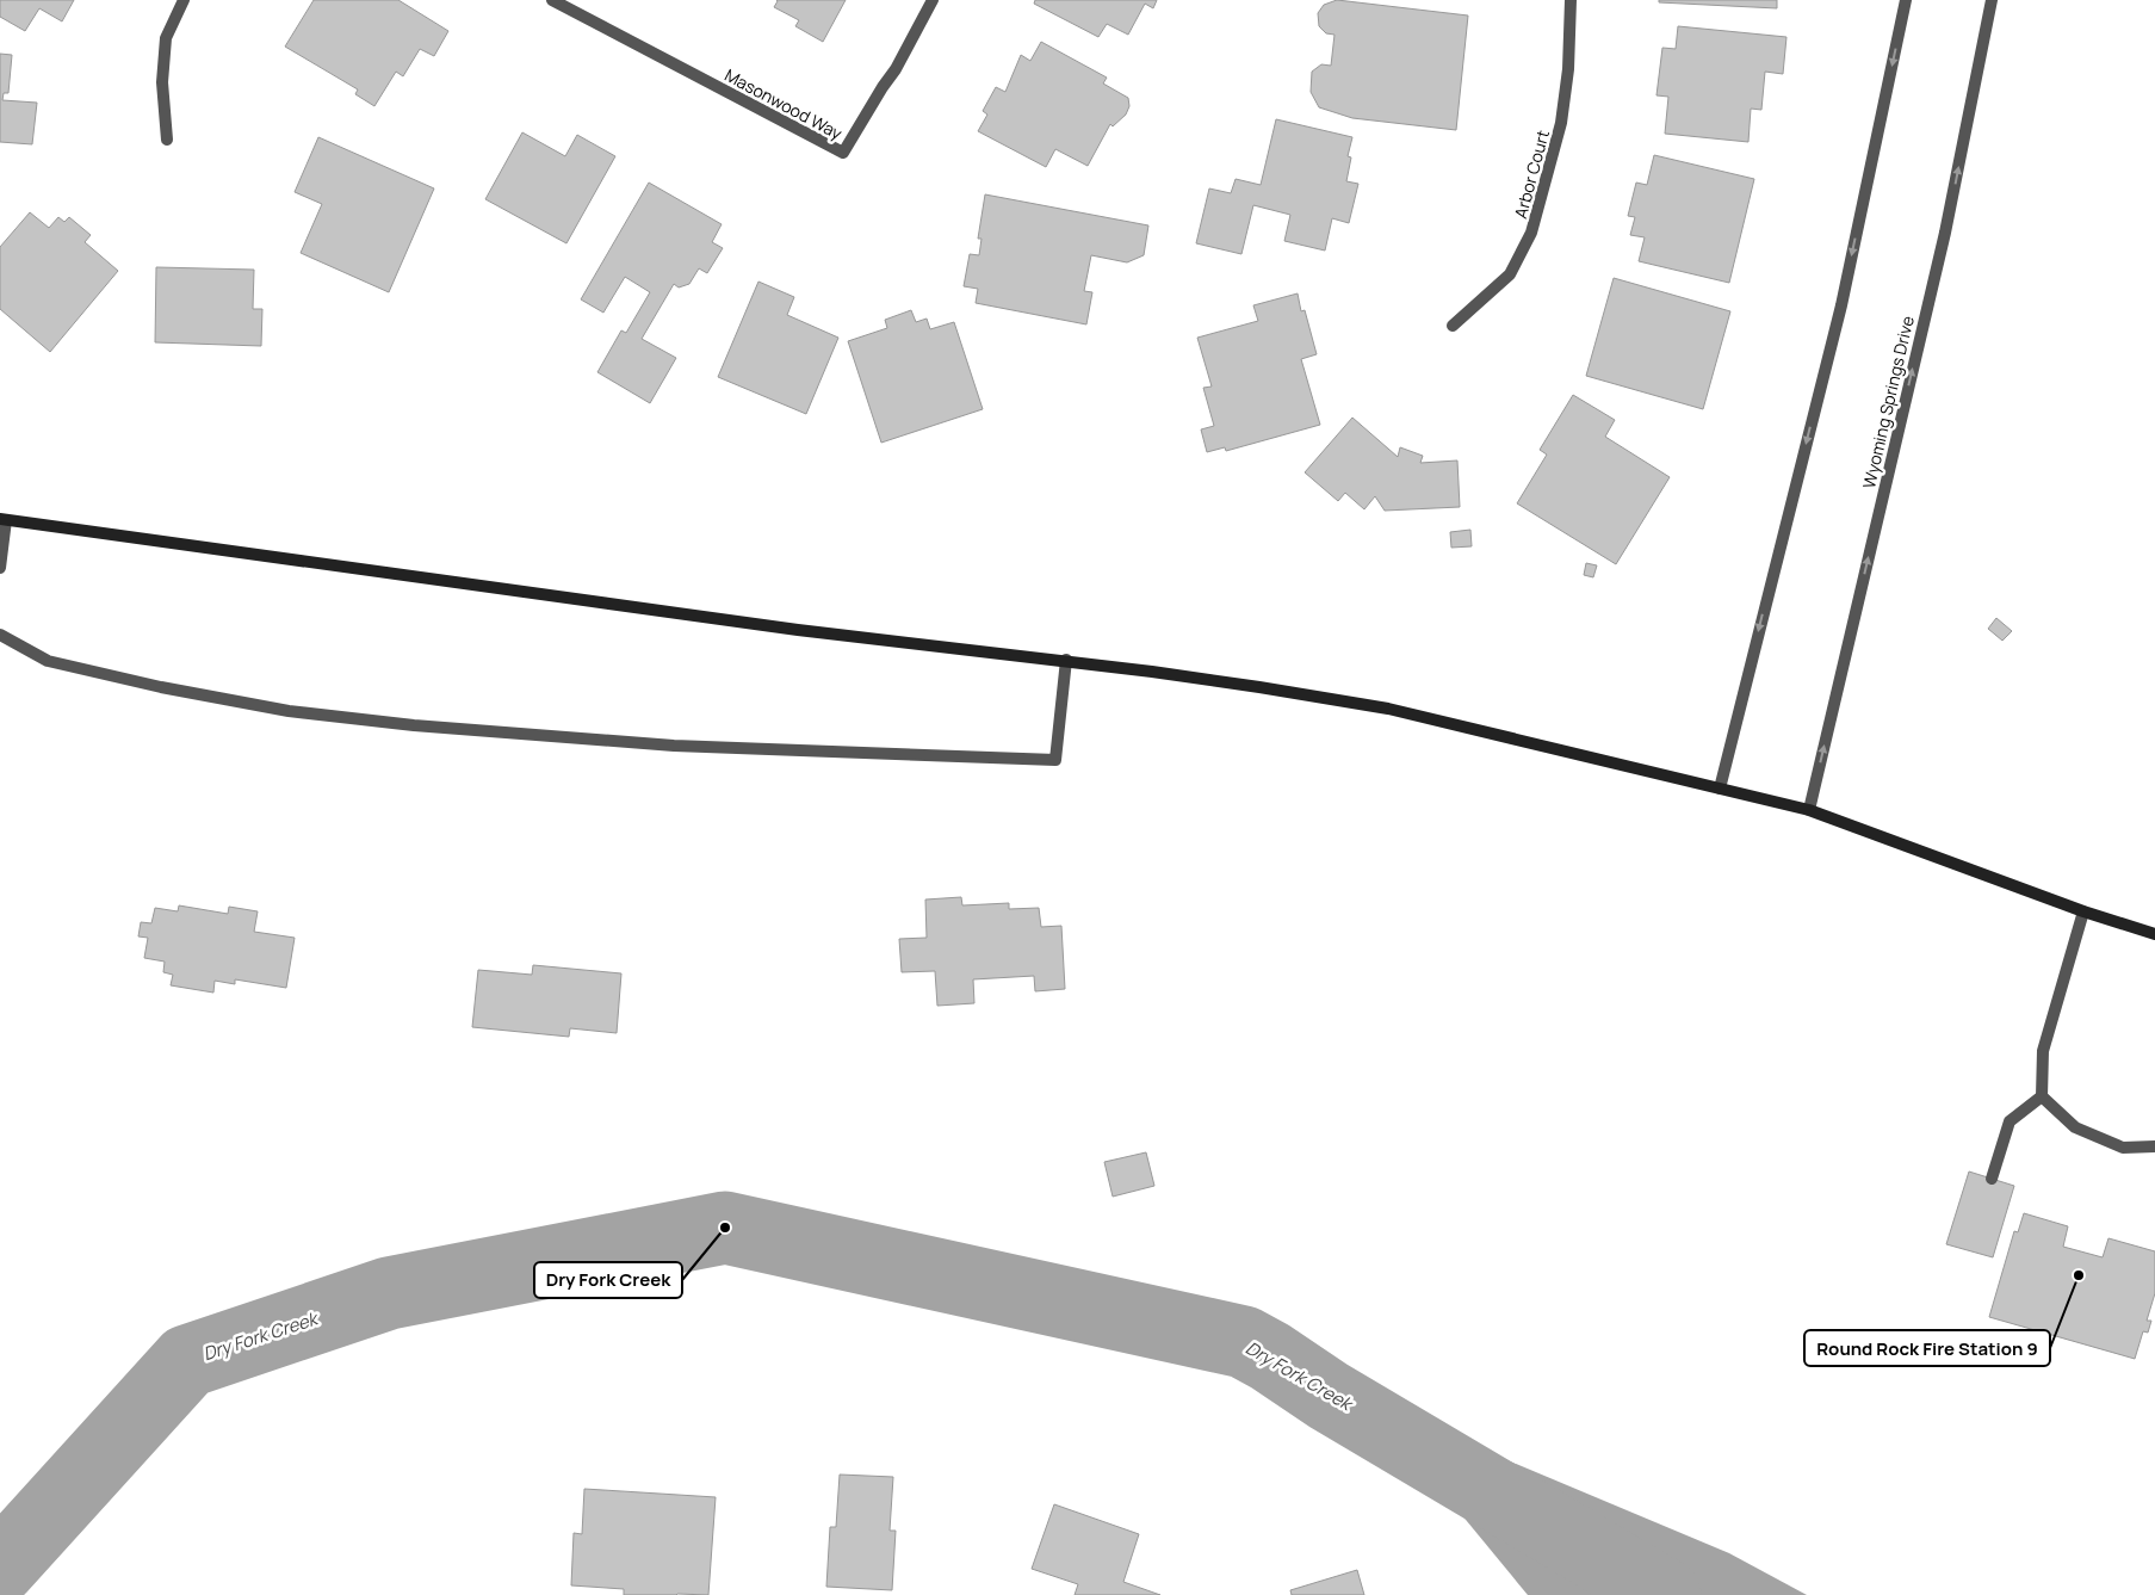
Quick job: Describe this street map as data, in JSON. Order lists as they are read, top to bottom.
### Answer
{
  "streets": {
    "street": ["Masonwood Way", "Arbor Court", "Wyoming Springs Drive"]
  },
  "water": ["Dry Fork Creek"],
  "places": ["Dry Fork Creek", "Round Rock Fire Station 9"]
}
